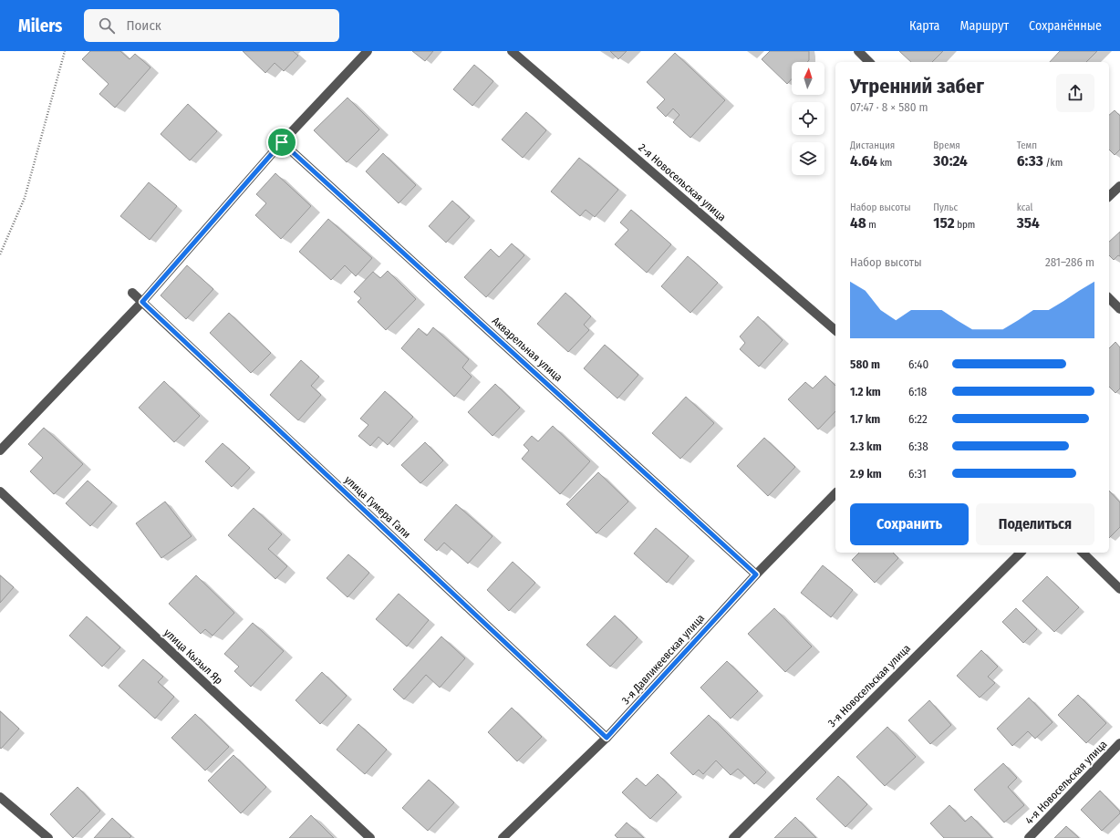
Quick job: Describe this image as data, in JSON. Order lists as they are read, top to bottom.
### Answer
{
  "streets": {
    "street": [
      "2-я Новосельская улица",
      "Акварельная улица",
      "улица Гумера Гали",
      "улица Кызыл Яр",
      "3-я Давликеевская улица",
      "3-я Новосельская улица",
      "4-я Новосельская улица"
    ]
  },
  "crossings": [
    ["Акварельная улица", "3-я Давликеевская улица"],
    ["улица Гумера Гали", "3-я Давликеевская улица"]
  ],
  "north": "top",
  "page": {
    "header": "Milers",
    "search": "Поиск",
    "nav": ["Карта", "Маршрут", "Сохранённые"],
    "heading": ["Утренний забег", "07:47 · 8 × 580 m"],
    "stats": [
      ["Дистанция", "4.64 km"],
      ["Время", "30:24"],
      ["Темп", "6:33 /km"],
      ["Набор высоты", "48 m"],
      ["Пульс", "152 bpm"],
      ["kcal", "354"]
    ],
    "chart": ["Набор высоты", "281–286 m"],
    "list": [
      {
        "name": "580 m",
        "note": "6:40"
      },
      {
        "name": "1.2 km",
        "note": "6:18"
      },
      {
        "name": "1.7 km",
        "note": "6:22"
      },
      {
        "name": "2.3 km",
        "note": "6:38"
      },
      {
        "name": "2.9 km",
        "note": "6:31"
      }
    ],
    "buttons": ["Сохранить", "Поделиться"]
  }
}
